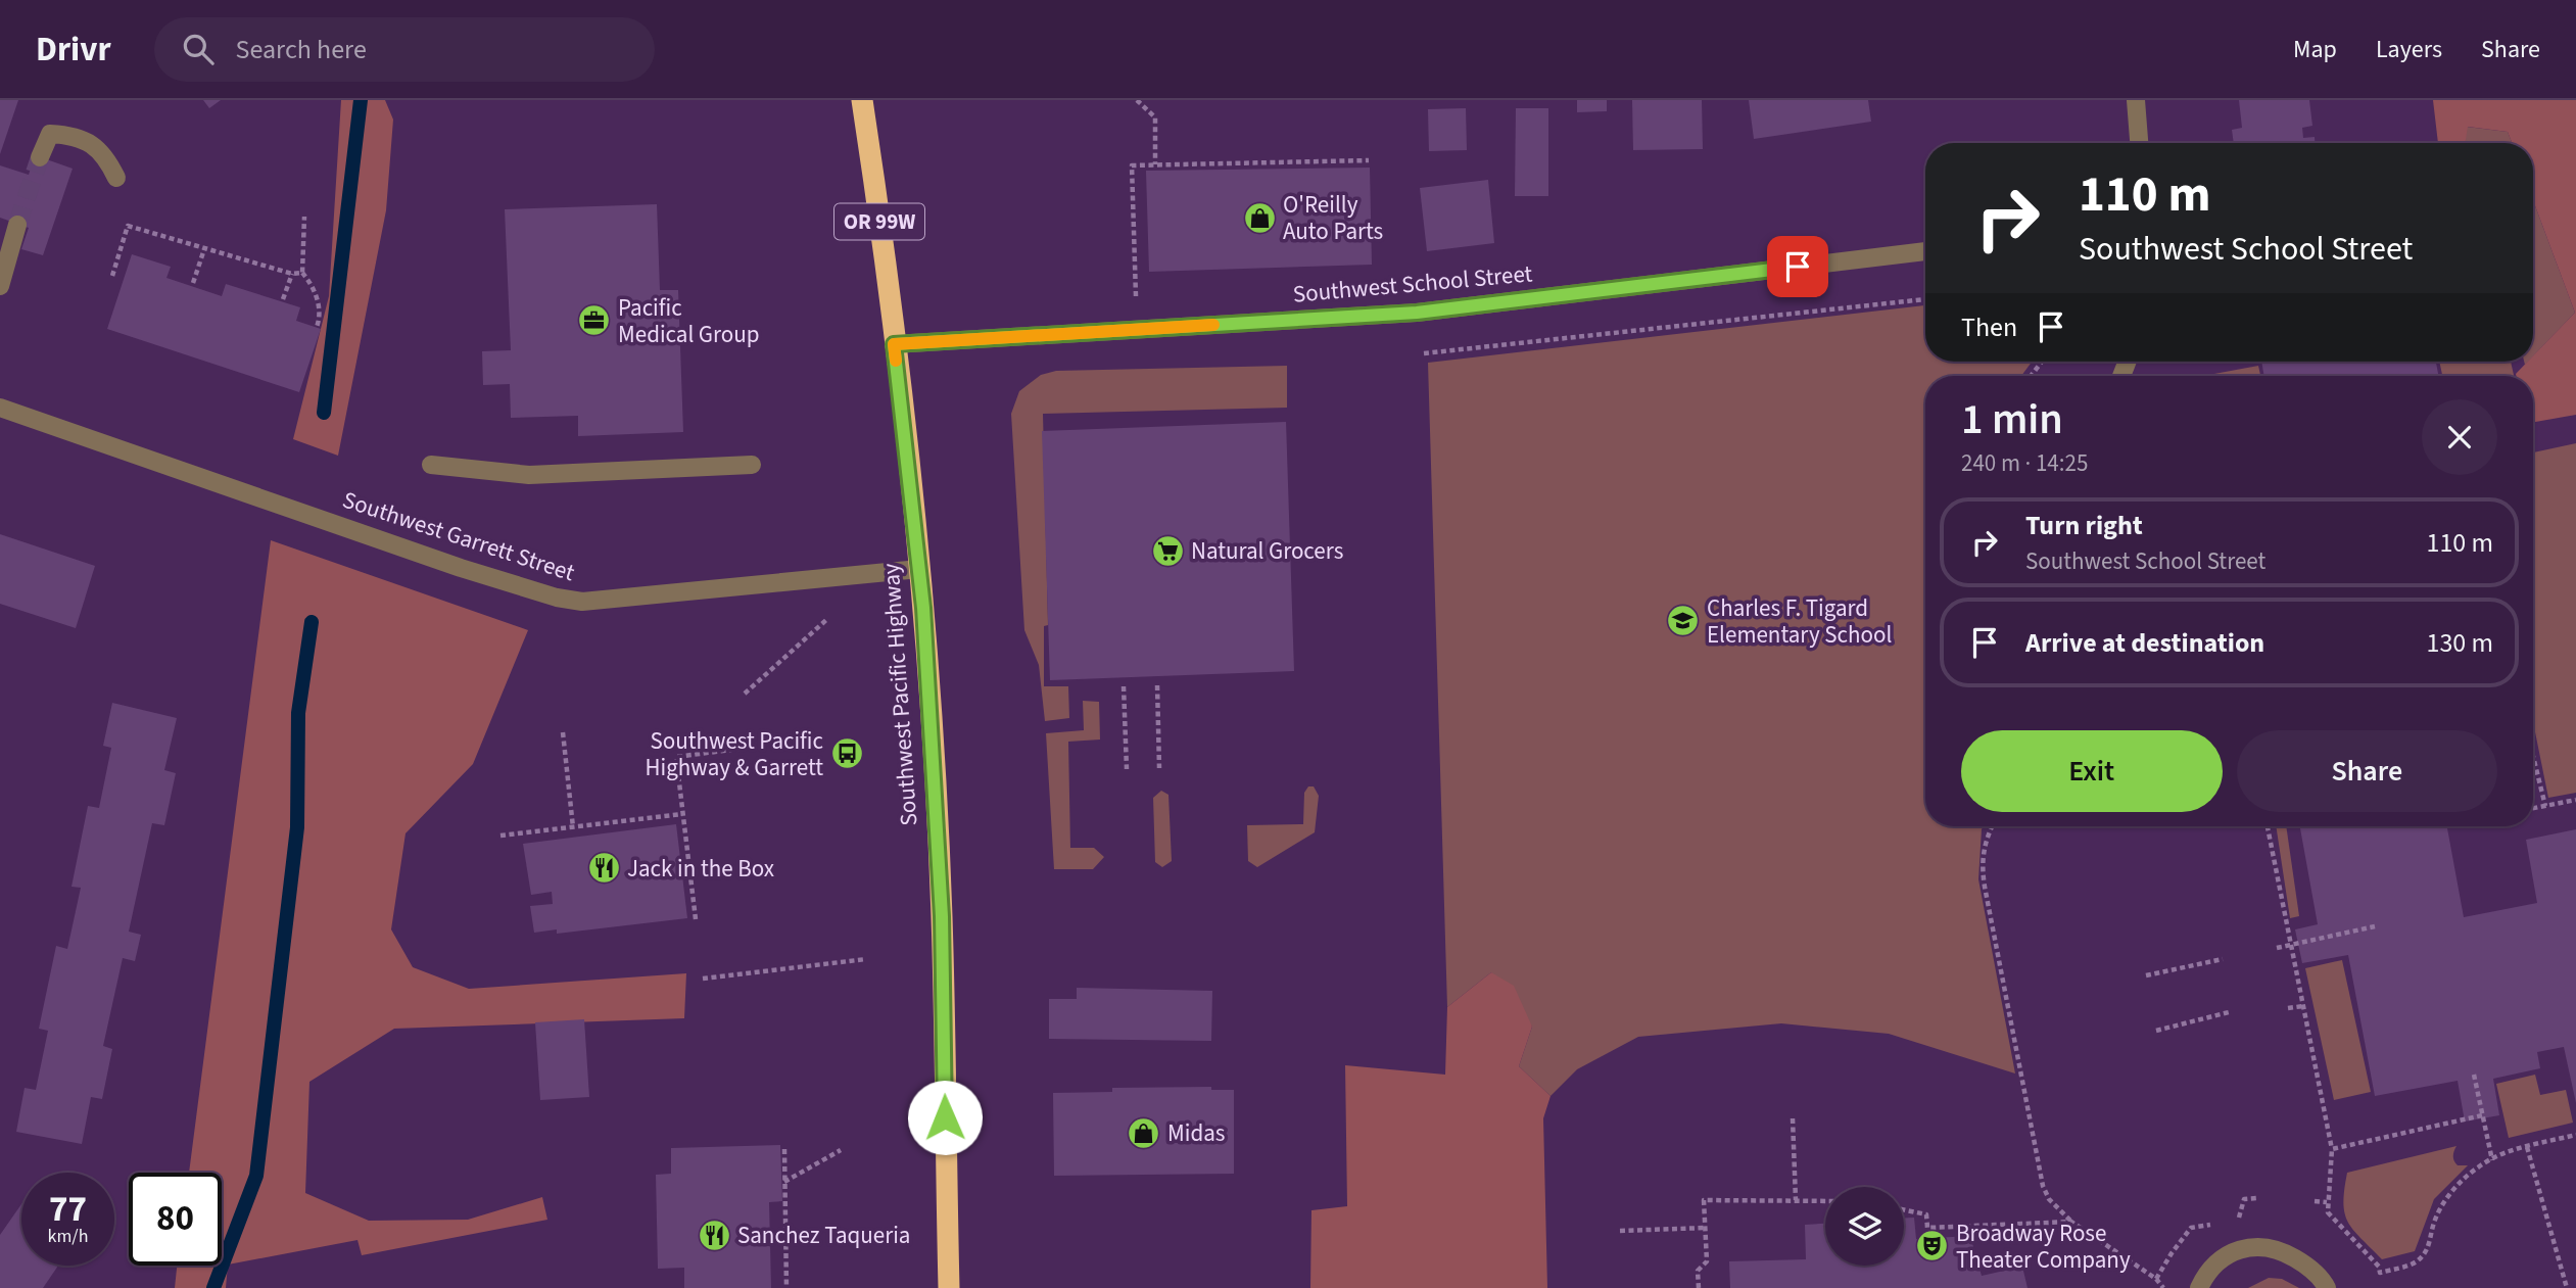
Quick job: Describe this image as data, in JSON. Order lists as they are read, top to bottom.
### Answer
{
  "streets": {
    "highway": ["OR 99W", "Southwest Pacific Highway"],
    "street": ["Southwest School Street", "Southwest Garrett Street"]
  },
  "crossings": [
    ["Southwest School Street", "Southwest Pacific Highway"],
    ["Southwest Garrett Street", "Southwest Pacific Highway"]
  ],
  "places": {
    "shop": ["O'Reilly Auto Parts", "Midas"],
    "office": ["Pacific Medical Group"],
    "supermarket": ["Natural Grocers"],
    "school or university": ["Charles F. Tigard Elementary School"],
    "bus stop": ["Southwest Pacific Highway & Garrett"],
    "restaurant": ["Jack in the Box", "Sanchez Taqueria"],
    "theatre": ["Broadway Rose Theater Company"]
  },
  "page": {
    "header": "Drivr",
    "search": "Search here",
    "nav": ["Map", "Layers", "Share"],
    "turn": ["110 m", "Southwest School Street"],
    "then": "Then",
    "heading": ["1 min", "240 m · 14:25"],
    "list": [
      {
        "name": "Turn right",
        "note": "Southwest School Street",
        "value": "110 m"
      },
      {
        "name": "Arrive at destination",
        "value": "130 m"
      }
    ],
    "buttons": ["Exit", "Share"],
    "speed": "77 km/h",
    "limit": "80"
  }
}
